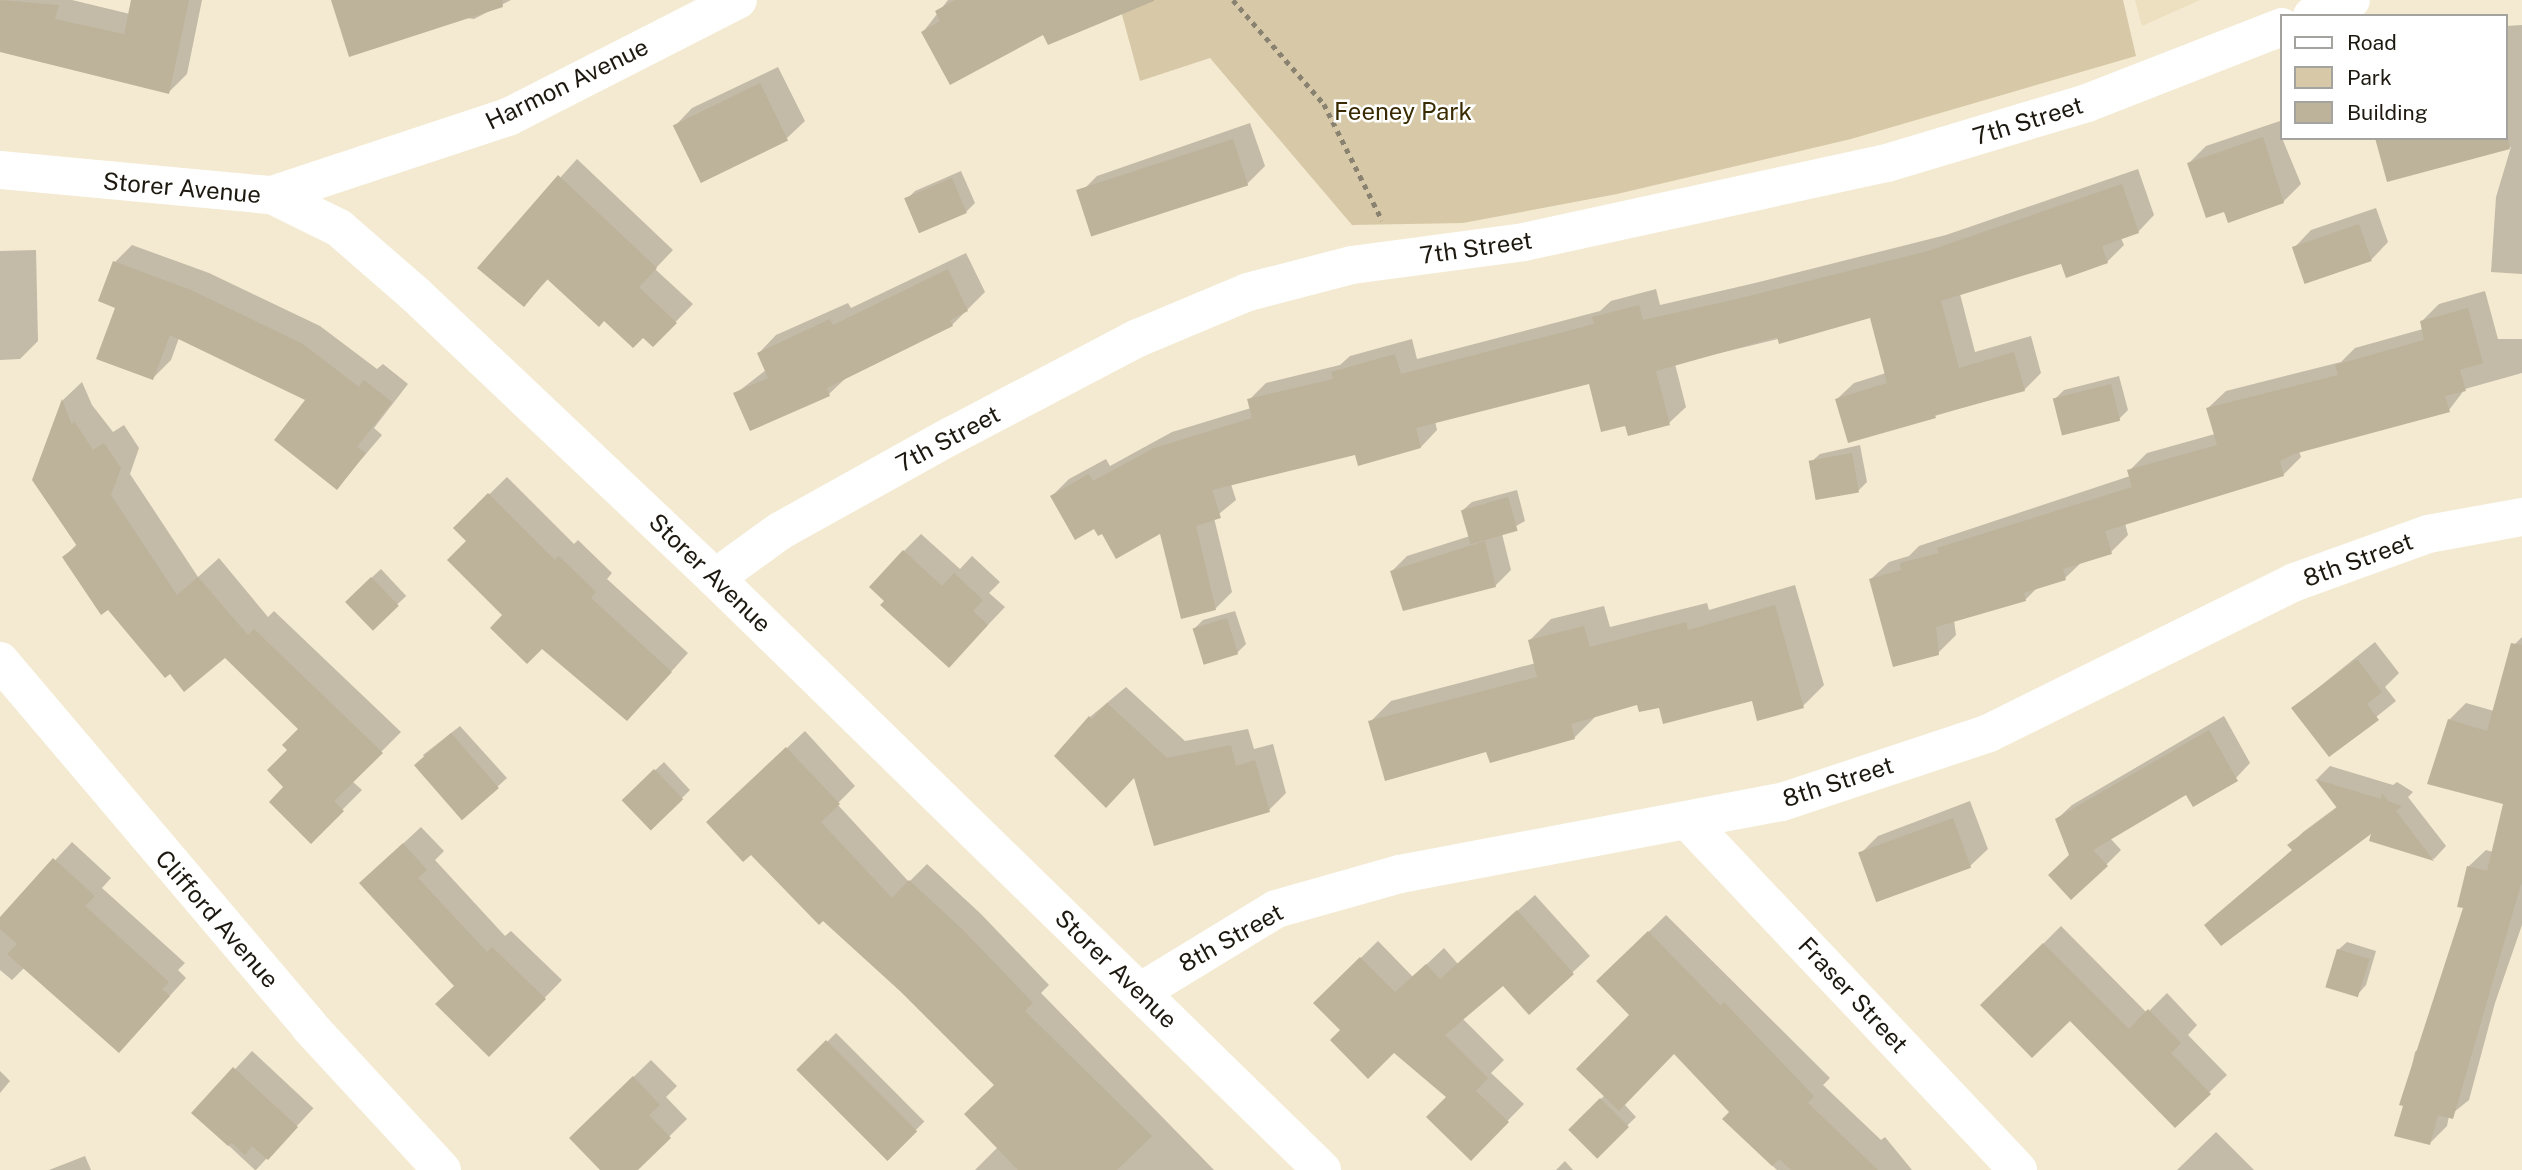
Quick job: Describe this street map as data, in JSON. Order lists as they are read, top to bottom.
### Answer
{
  "streets": {
    "street": [
      "Harmon Avenue",
      "7th Street",
      "Storer Avenue",
      "8th Street",
      "Clifford Avenue",
      "Fraser Street"
    ]
  },
  "crossings": [
    ["Harmon Avenue", "Storer Avenue"],
    ["7th Street", "Storer Avenue"],
    ["Storer Avenue", "8th Street"],
    ["8th Street", "Fraser Street"]
  ],
  "parks": ["Feeney Park"],
  "legend": ["Road", "Park", "Building"]
}
